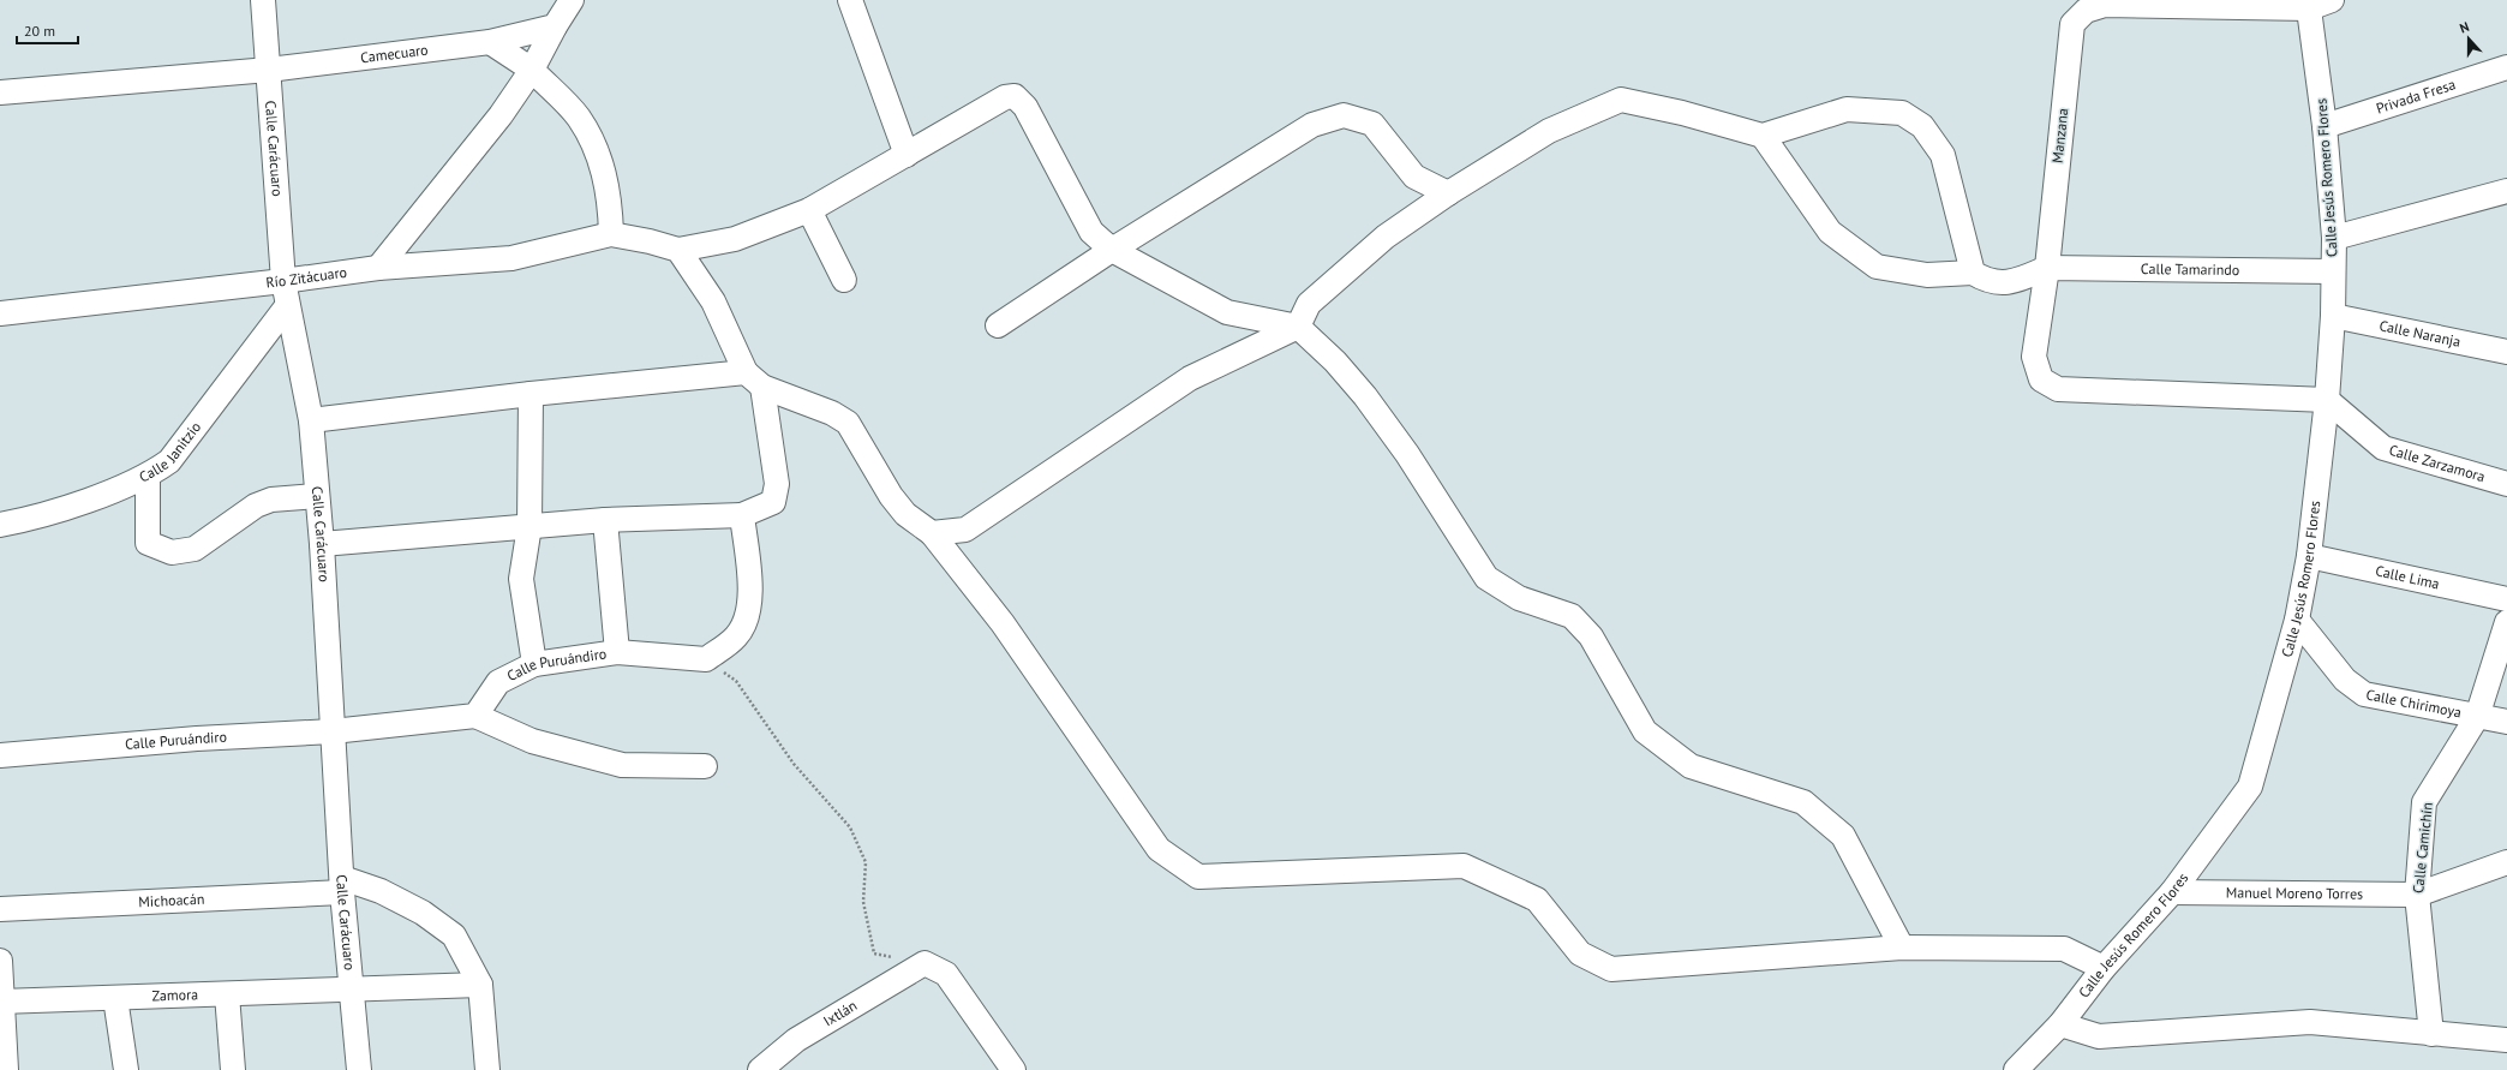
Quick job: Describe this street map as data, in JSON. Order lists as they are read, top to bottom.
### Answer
{
  "streets": {
    "street": [
      "Camecuaro",
      "Privada Fresa",
      "Manzana",
      "Calle Carácuaro",
      "Calle Jesús Romero Flores",
      "Calle Tamarindo",
      "Río Zitácuaro",
      "Calle Naranja",
      "Calle Janitzio",
      "Calle Zarzamora",
      "Calle Lima",
      "Calle Puruándiro",
      "Calle Chirimoya",
      "Calle Camichín",
      "Manuel Moreno Torres",
      "Michoacán",
      "Zamora",
      "Ixtlán"
    ]
  },
  "crossings": [
    ["Camecuaro", "Calle Carácuaro"],
    ["Privada Fresa", "Calle Jesús Romero Flores"],
    ["Manzana", "Calle Jesús Romero Flores"],
    ["Manzana", "Calle Tamarindo"],
    ["Manzana", "Calle Zarzamora"],
    ["Calle Carácuaro", "Río Zitácuaro"],
    ["Calle Carácuaro", "Calle Janitzio"],
    ["Calle Carácuaro", "Calle Puruándiro"],
    ["Calle Carácuaro", "Michoacán"],
    ["Calle Carácuaro", "Zamora"],
    ["Calle Jesús Romero Flores", "Calle Tamarindo"],
    ["Calle Jesús Romero Flores", "Calle Naranja"],
    ["Calle Jesús Romero Flores", "Calle Zarzamora"],
    ["Calle Jesús Romero Flores", "Calle Lima"],
    ["Calle Jesús Romero Flores", "Calle Chirimoya"],
    ["Calle Jesús Romero Flores", "Manuel Moreno Torres"],
    ["Calle Chirimoya", "Calle Camichín"],
    ["Calle Camichín", "Manuel Moreno Torres"]
  ],
  "scale_bar": "20 m",
  "north": "top"
}
